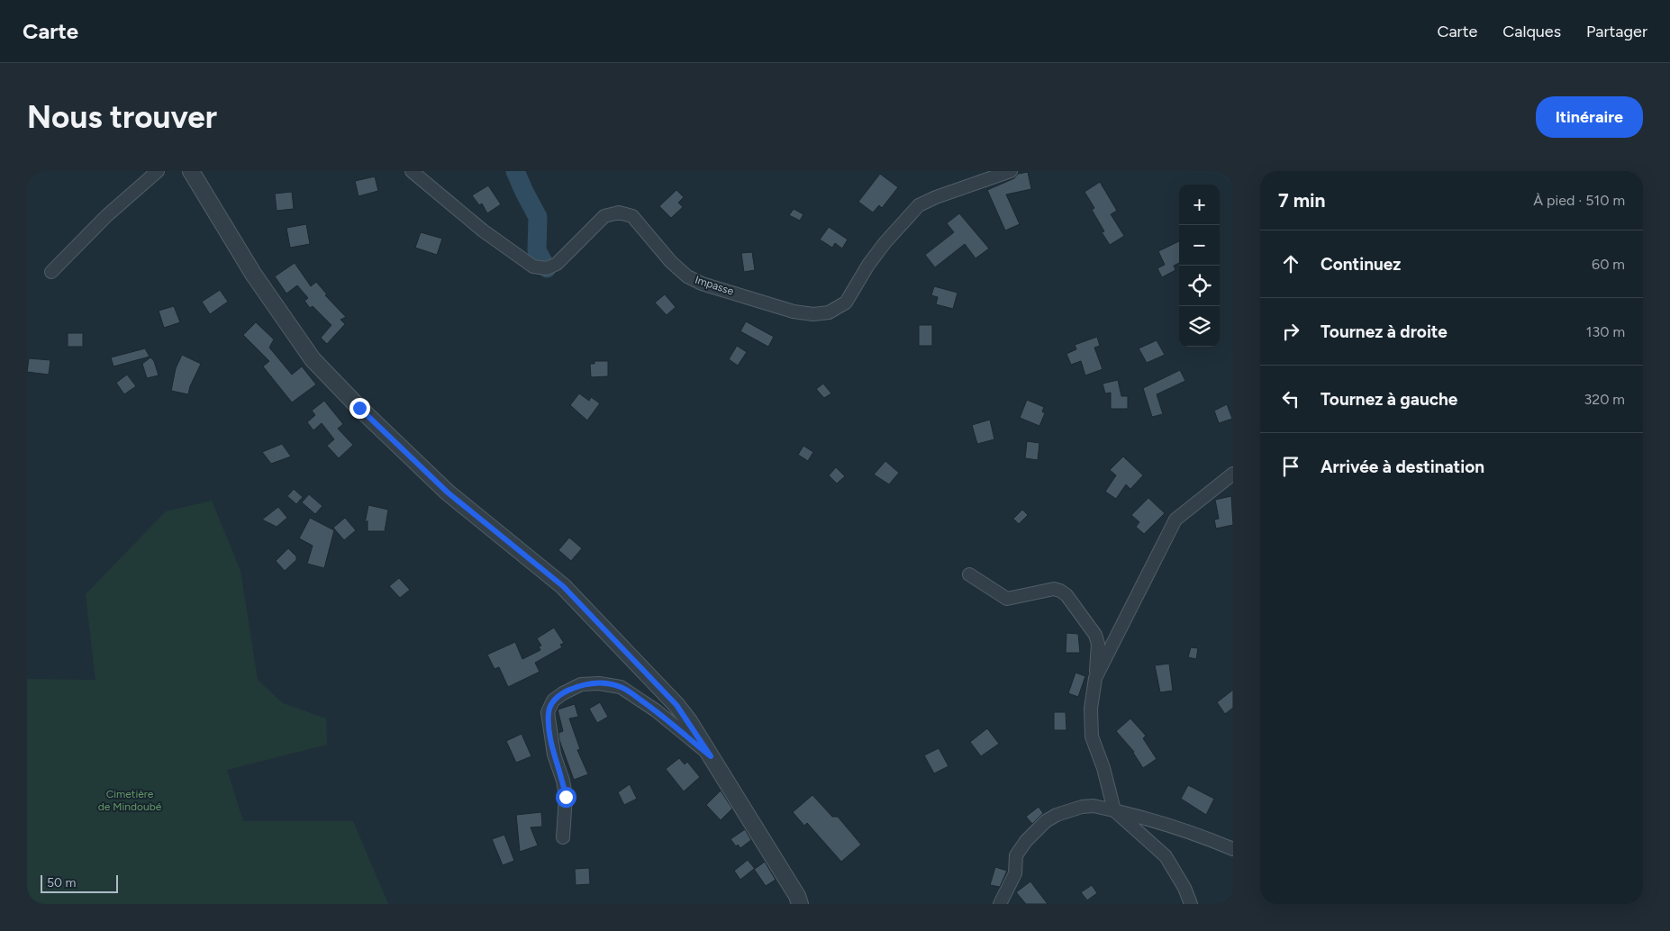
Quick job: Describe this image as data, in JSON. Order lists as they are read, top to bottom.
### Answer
{
  "streets": {
    "street": ["Impasse"]
  },
  "parks": ["Cimetière de Mindoubé"],
  "scale_bar": "50 m",
  "page": {
    "header": "Carte",
    "nav": ["Carte", "Calques", "Partager"],
    "buttons": "Itinéraire",
    "title": "Nous trouver",
    "heading": ["7 min", "À pied · 510 m"],
    "map_buttons": ["+", "−"],
    "list": [
      ["Continuez", "60 m"],
      ["Tournez à droite", "130 m"],
      ["Tournez à gauche", "320 m"],
      "Arrivée à destination"
    ],
    "scale": "50 m"
  }
}
